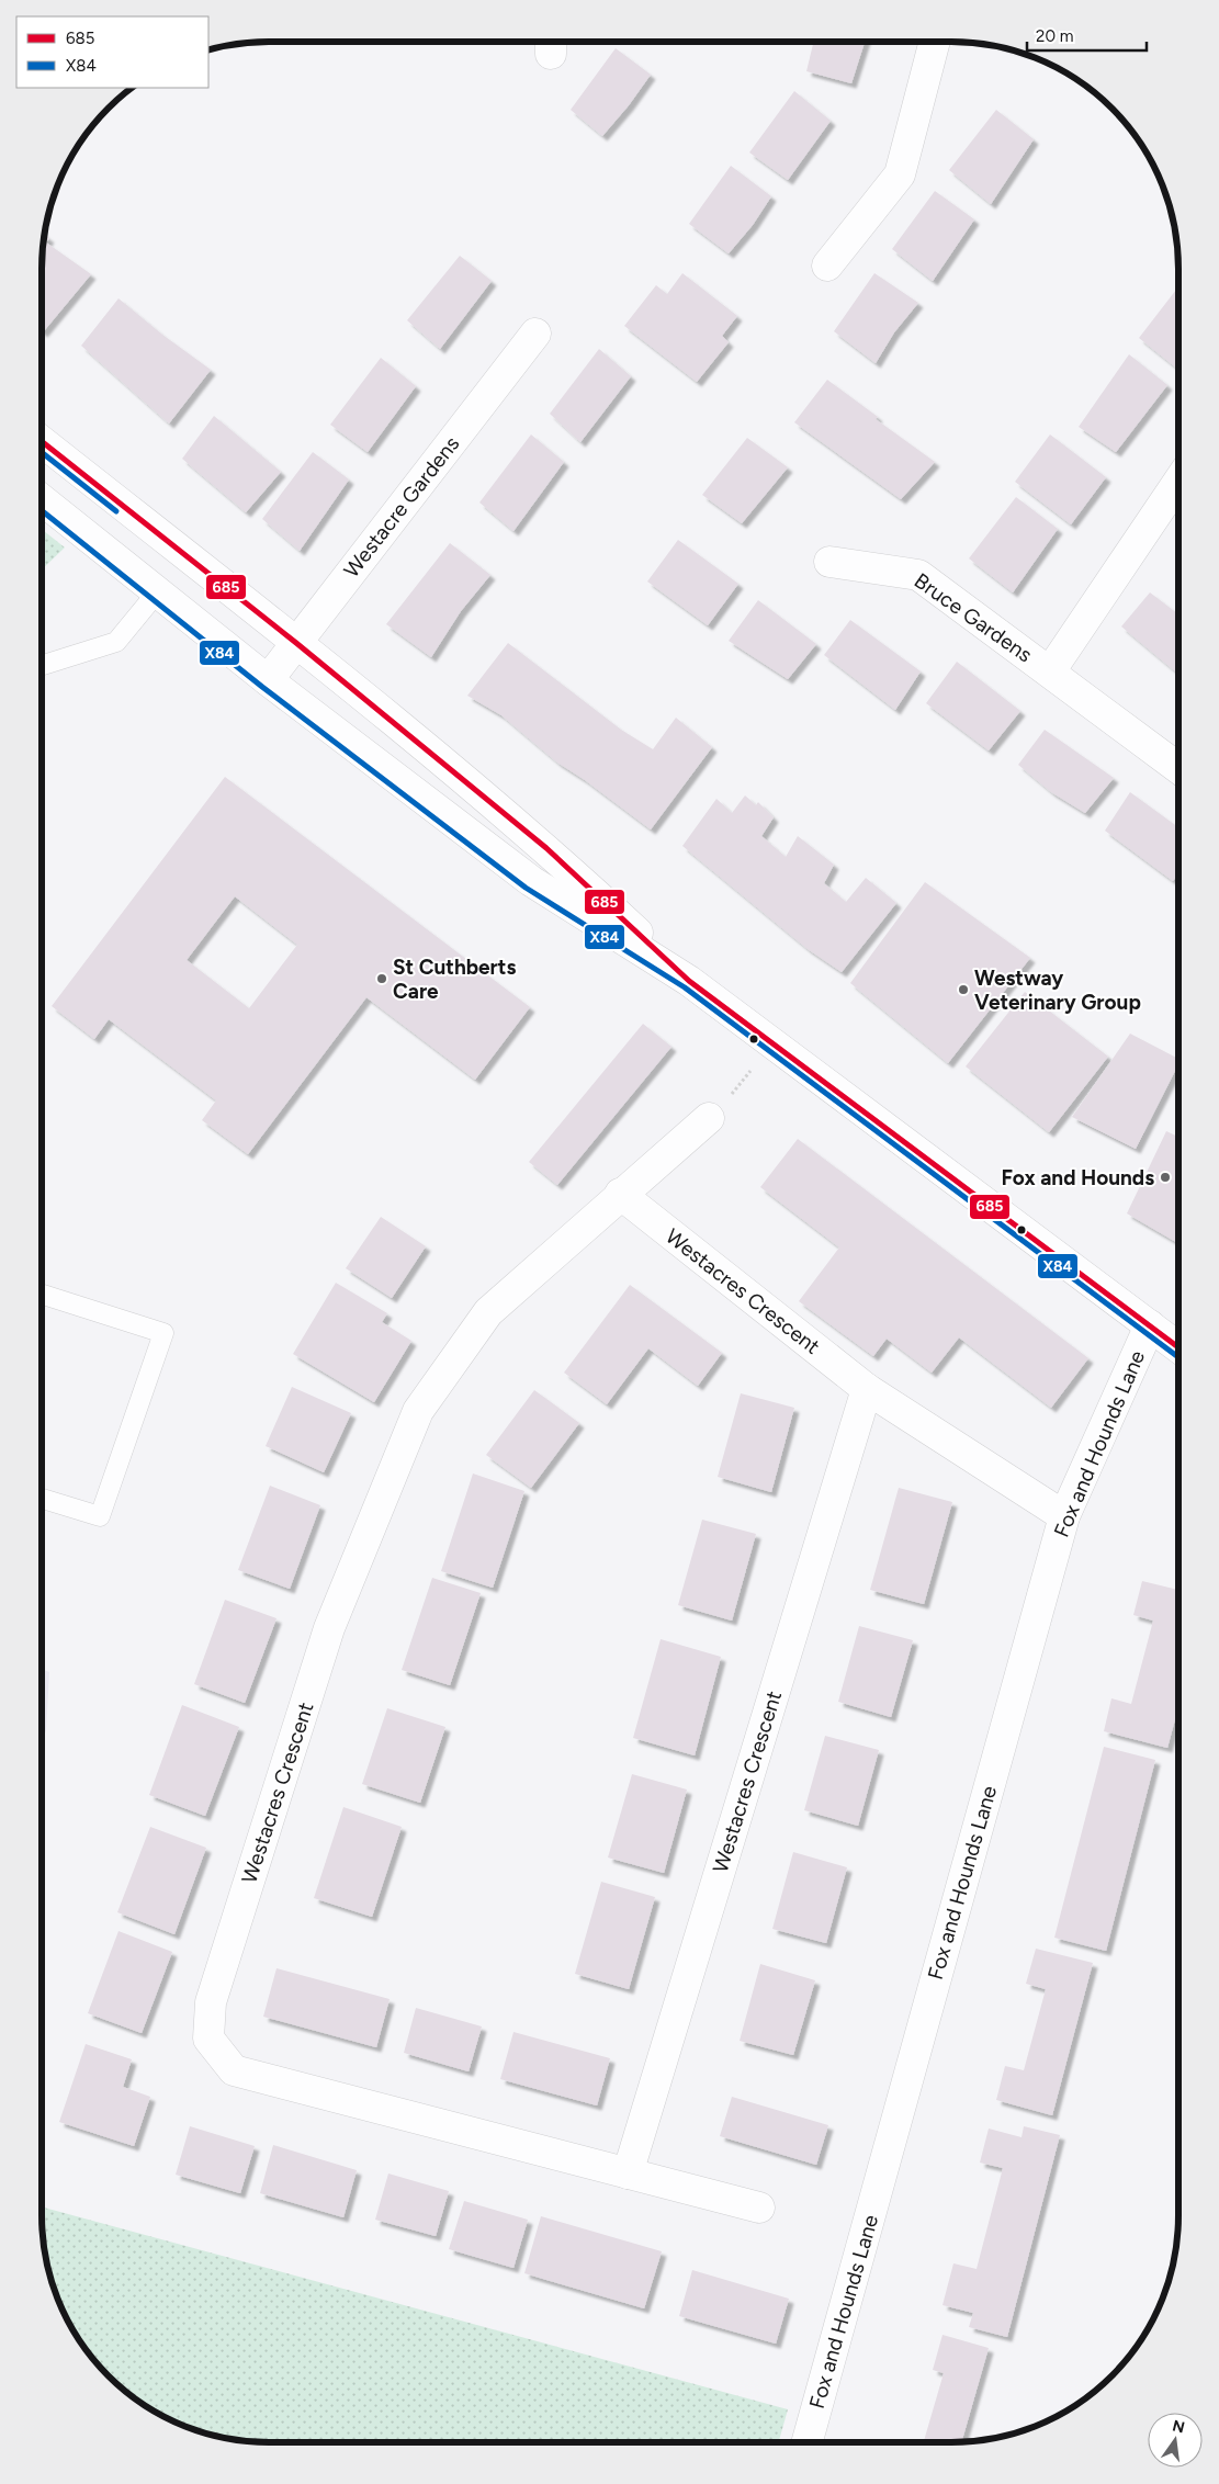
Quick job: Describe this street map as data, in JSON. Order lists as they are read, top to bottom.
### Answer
{
  "streets": {
    "street": [
      "Westacre Gardens",
      "Bruce Gardens",
      "Westacres Crescent",
      "Fox and Hounds Lane"
    ]
  },
  "crossings": [
    ["Westacres Crescent", "Fox and Hounds Lane"]
  ],
  "places": ["St Cuthberts Care", "Westway Veterinary Group", "Fox and Hounds"],
  "lines": ["transit line 685", "transit line X84"],
  "legend": ["685", "X84"],
  "scale_bar": "20 m",
  "north": "top"
}
